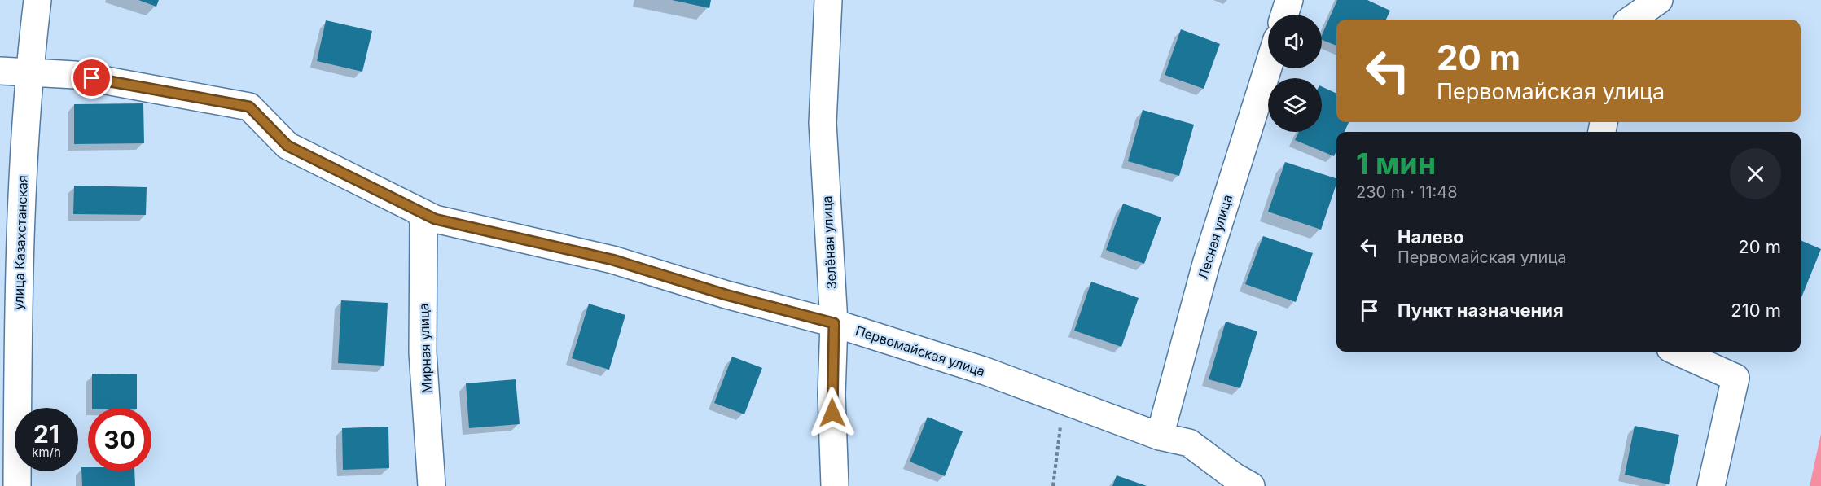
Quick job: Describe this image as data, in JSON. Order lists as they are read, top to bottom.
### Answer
{
  "streets": {
    "street": [
      "Лесная улица",
      "улица Казахстанская",
      "Зелёная улица",
      "Мирная улица",
      "Первомайская улица"
    ]
  },
  "crossings": [
    ["Лесная улица", "Первомайская улица"],
    ["улица Казахстанская", "Первомайская улица"],
    ["Зелёная улица", "Первомайская улица"],
    ["Мирная улица", "Первомайская улица"]
  ],
  "page": {
    "turn": ["20 m", "Первомайская улица"],
    "heading": ["1 мин", "230 m · 11:48"],
    "list": [
      {
        "name": "Налево",
        "note": "Первомайская улица",
        "value": "20 m"
      },
      {
        "name": "Пункт назначения",
        "value": "210 m"
      }
    ],
    "speed": "21 km/h",
    "limit": "30"
  }
}
